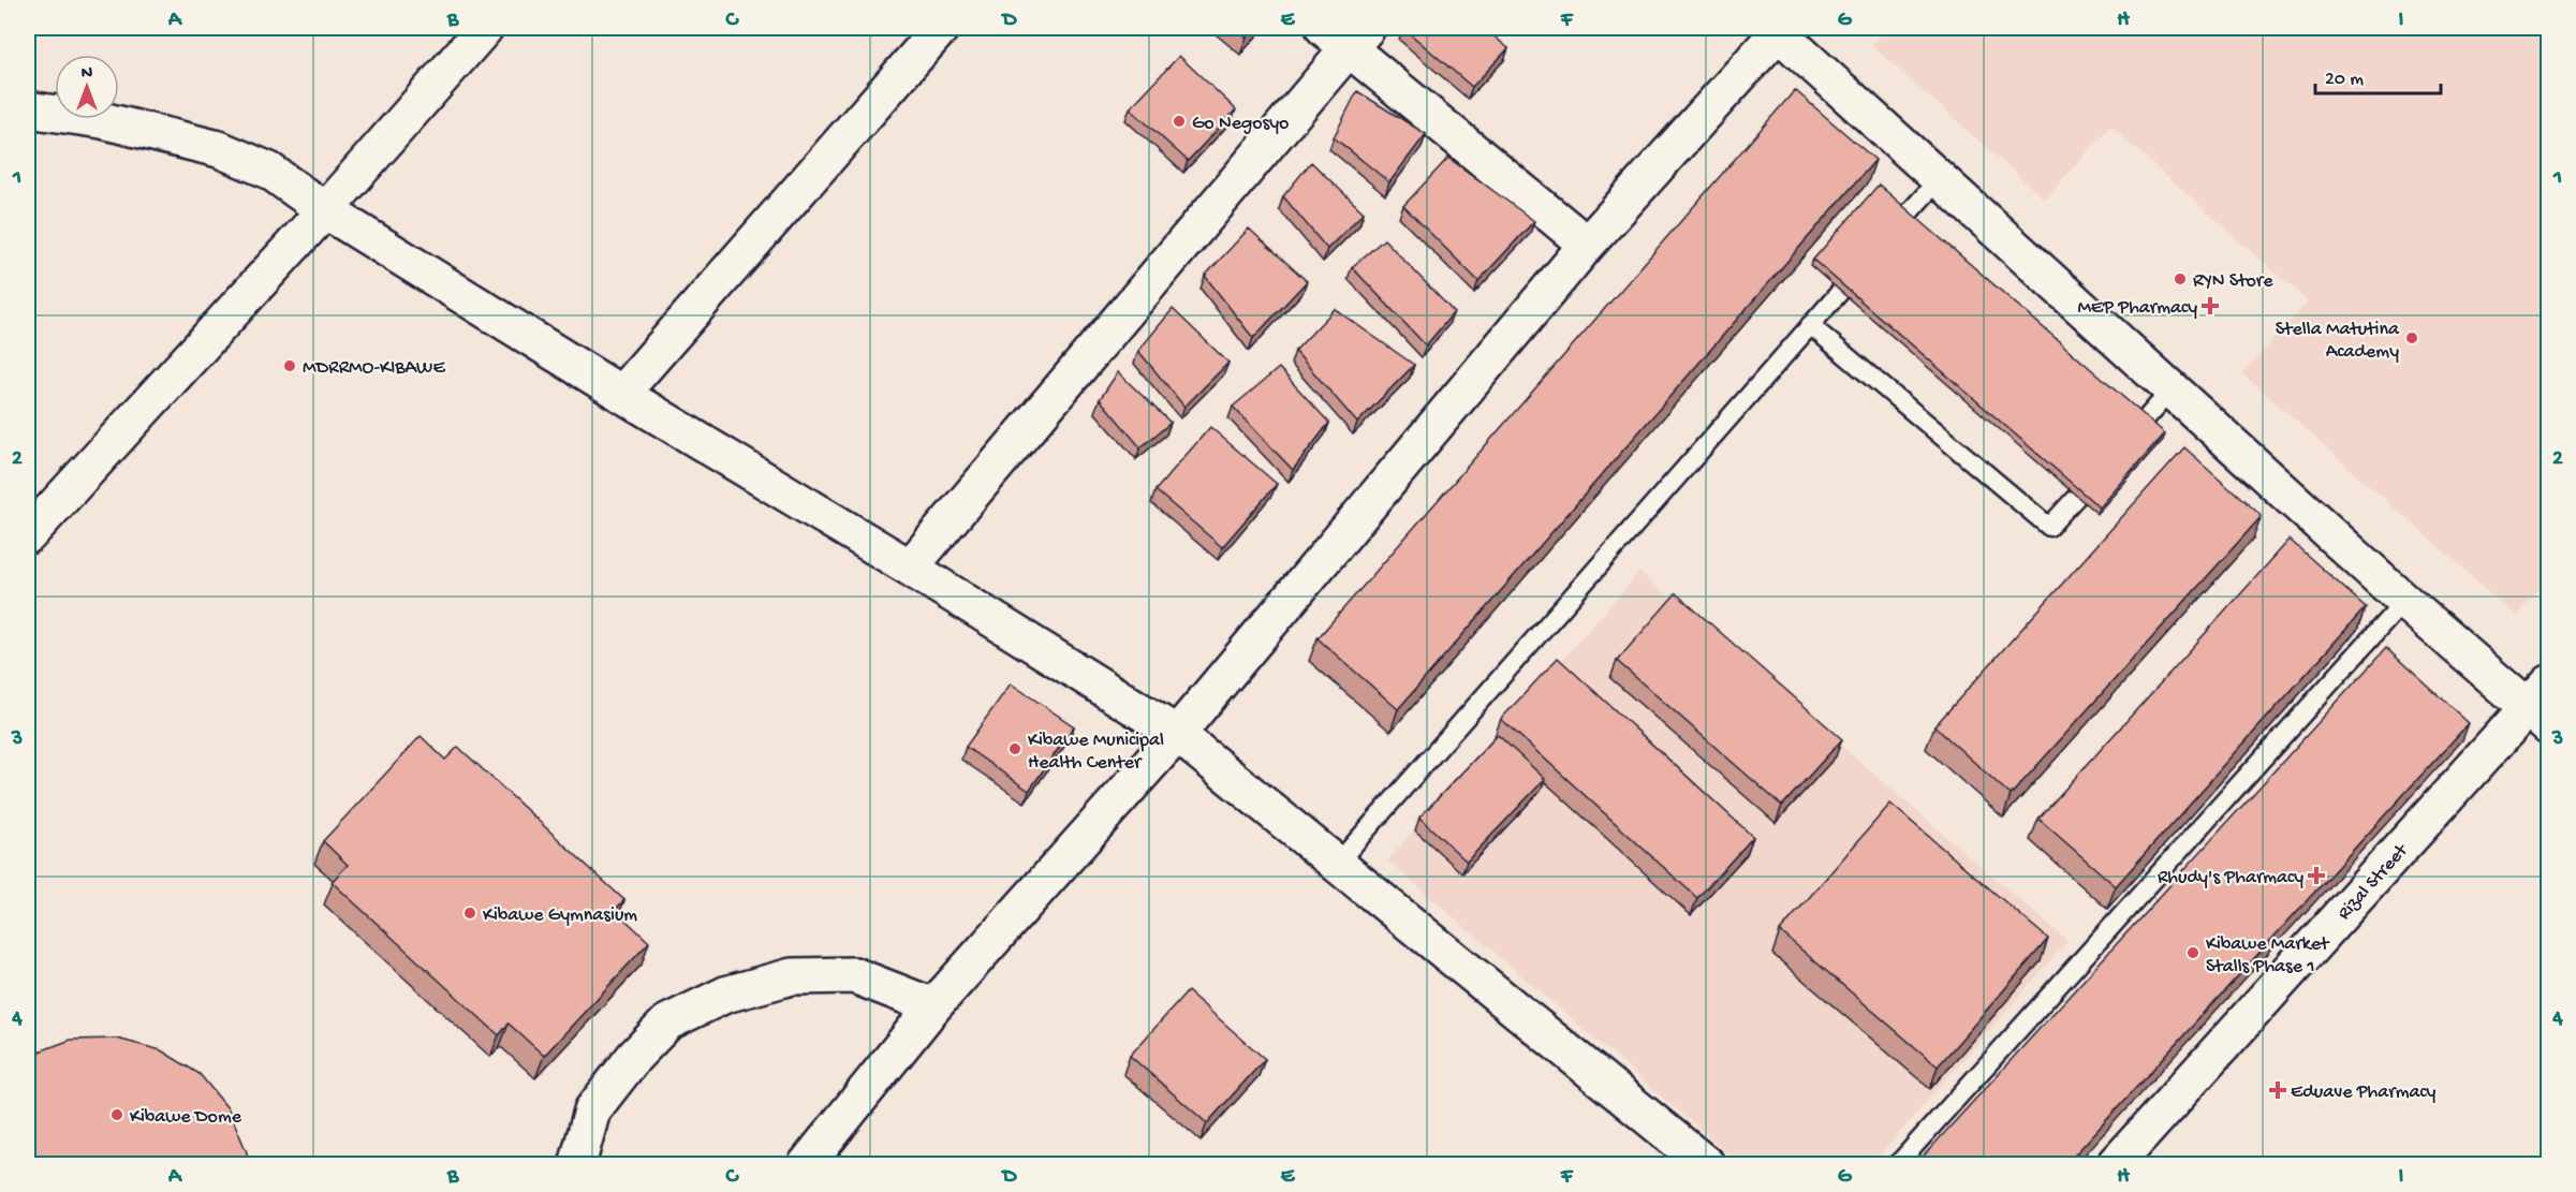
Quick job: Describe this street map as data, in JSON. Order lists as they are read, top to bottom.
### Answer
{
  "streets": {
    "street": ["Rizal Street"]
  },
  "places": {
    "other": [
      "Go Negosyo",
      "RYN Store",
      "Stella Matutina Academy",
      "MDRRMO-KIBAWE",
      "Kibawe Municipal Health Center",
      "Kibawe Gymnasium",
      "Kibawe Market Stalls Phase 1",
      "Kibawe Dome"
    ],
    "health": ["MEP Pharmacy", "Rhudy's Pharmacy", "Eduave Pharmacy"]
  },
  "scale_bar": "20 m",
  "north": "top",
  "grid": {
    "columns": [
      "A",
      "B",
      "C",
      "D",
      "E",
      "F",
      "G",
      "H",
      "I"
    ],
    "rows": [
      "1",
      "2",
      "3",
      "4"
    ]
  }
}
